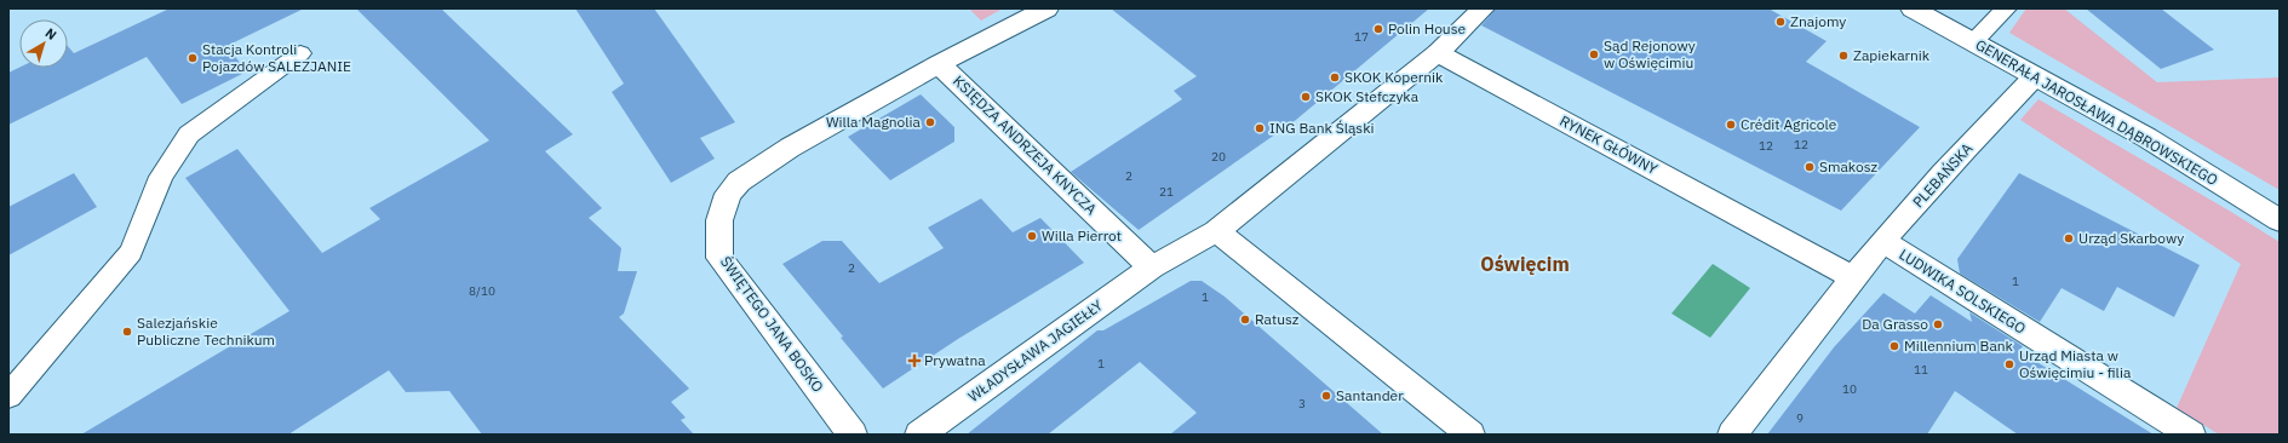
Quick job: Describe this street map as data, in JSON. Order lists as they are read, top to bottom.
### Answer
{
  "streets": {
    "street": [
      "GENERAŁA JAROSŁAWA DĄBROWSKIEGO",
      "KSIĘDZA ANDRZEJA KNYCZA",
      "RYNEK GŁÓWNY",
      "PLEBAŃSKA",
      "LUDWIKA SOLSKIEGO",
      "ŚWIĘTEGO JANA BOSKO",
      "WŁADYSŁAWA JAGIEŁŁY"
    ]
  },
  "crossings": [
    ["GENERAŁA JAROSŁAWA DĄBROWSKIEGO", "PLEBAŃSKA"],
    ["KSIĘDZA ANDRZEJA KNYCZA", "ŚWIĘTEGO JANA BOSKO"],
    ["KSIĘDZA ANDRZEJA KNYCZA", "WŁADYSŁAWA JAGIEŁŁY"],
    ["RYNEK GŁÓWNY", "PLEBAŃSKA"],
    ["PLEBAŃSKA", "LUDWIKA SOLSKIEGO"]
  ],
  "districts": ["Oświęcim"],
  "places": {
    "other": [
      "Znajomy",
      "Polin House",
      "Sąd Rejonowy w Oświęcimiu",
      "Zapiekarnik",
      "Stacja Kontroli Pojazdów SALEZJANIE",
      "SKOK Kopernik",
      "SKOK Stefczyka",
      "Willa Magnolia",
      "Crédit Agricole",
      "ING Bank Śląski",
      "Smakosz",
      "Willa Pierrot",
      "Urząd Skarbowy",
      "Ratusz",
      "Da Grasso",
      "Salezjańskie Publiczne Technikum",
      "Millennium Bank",
      "Urząd Miasta w Oświęcimiu - filia",
      "Santander"
    ],
    "health": ["Prywatna"]
  },
  "house_numbers": [
    "17",
    "12",
    "12",
    "20",
    "2",
    "21",
    "2",
    "1",
    "8/10",
    "1",
    "1",
    "11",
    "10",
    "3",
    "9"
  ],
  "north": "top right"
}
